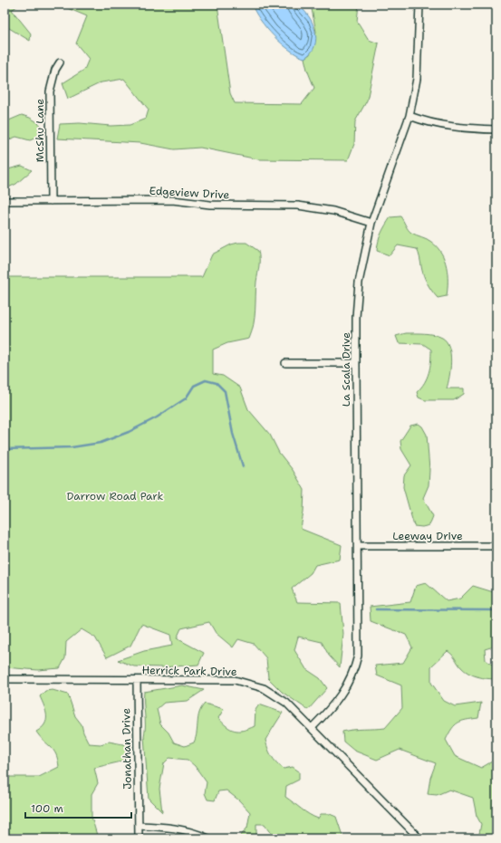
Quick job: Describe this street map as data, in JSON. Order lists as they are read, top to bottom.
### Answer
{
  "streets": {
    "street": [
      "McShu Lane",
      "Edgeview Drive",
      "La Scala Drive",
      "Leeway Drive",
      "Herrick Park Drive",
      "Jonathan Drive"
    ]
  },
  "crossings": [
    ["McShu Lane", "Edgeview Drive"],
    ["Edgeview Drive", "La Scala Drive"],
    ["La Scala Drive", "Leeway Drive"],
    ["La Scala Drive", "Herrick Park Drive"],
    ["Herrick Park Drive", "Jonathan Drive"]
  ],
  "parks": ["Darrow Road Park"],
  "scale_bar": "100 m"
}
